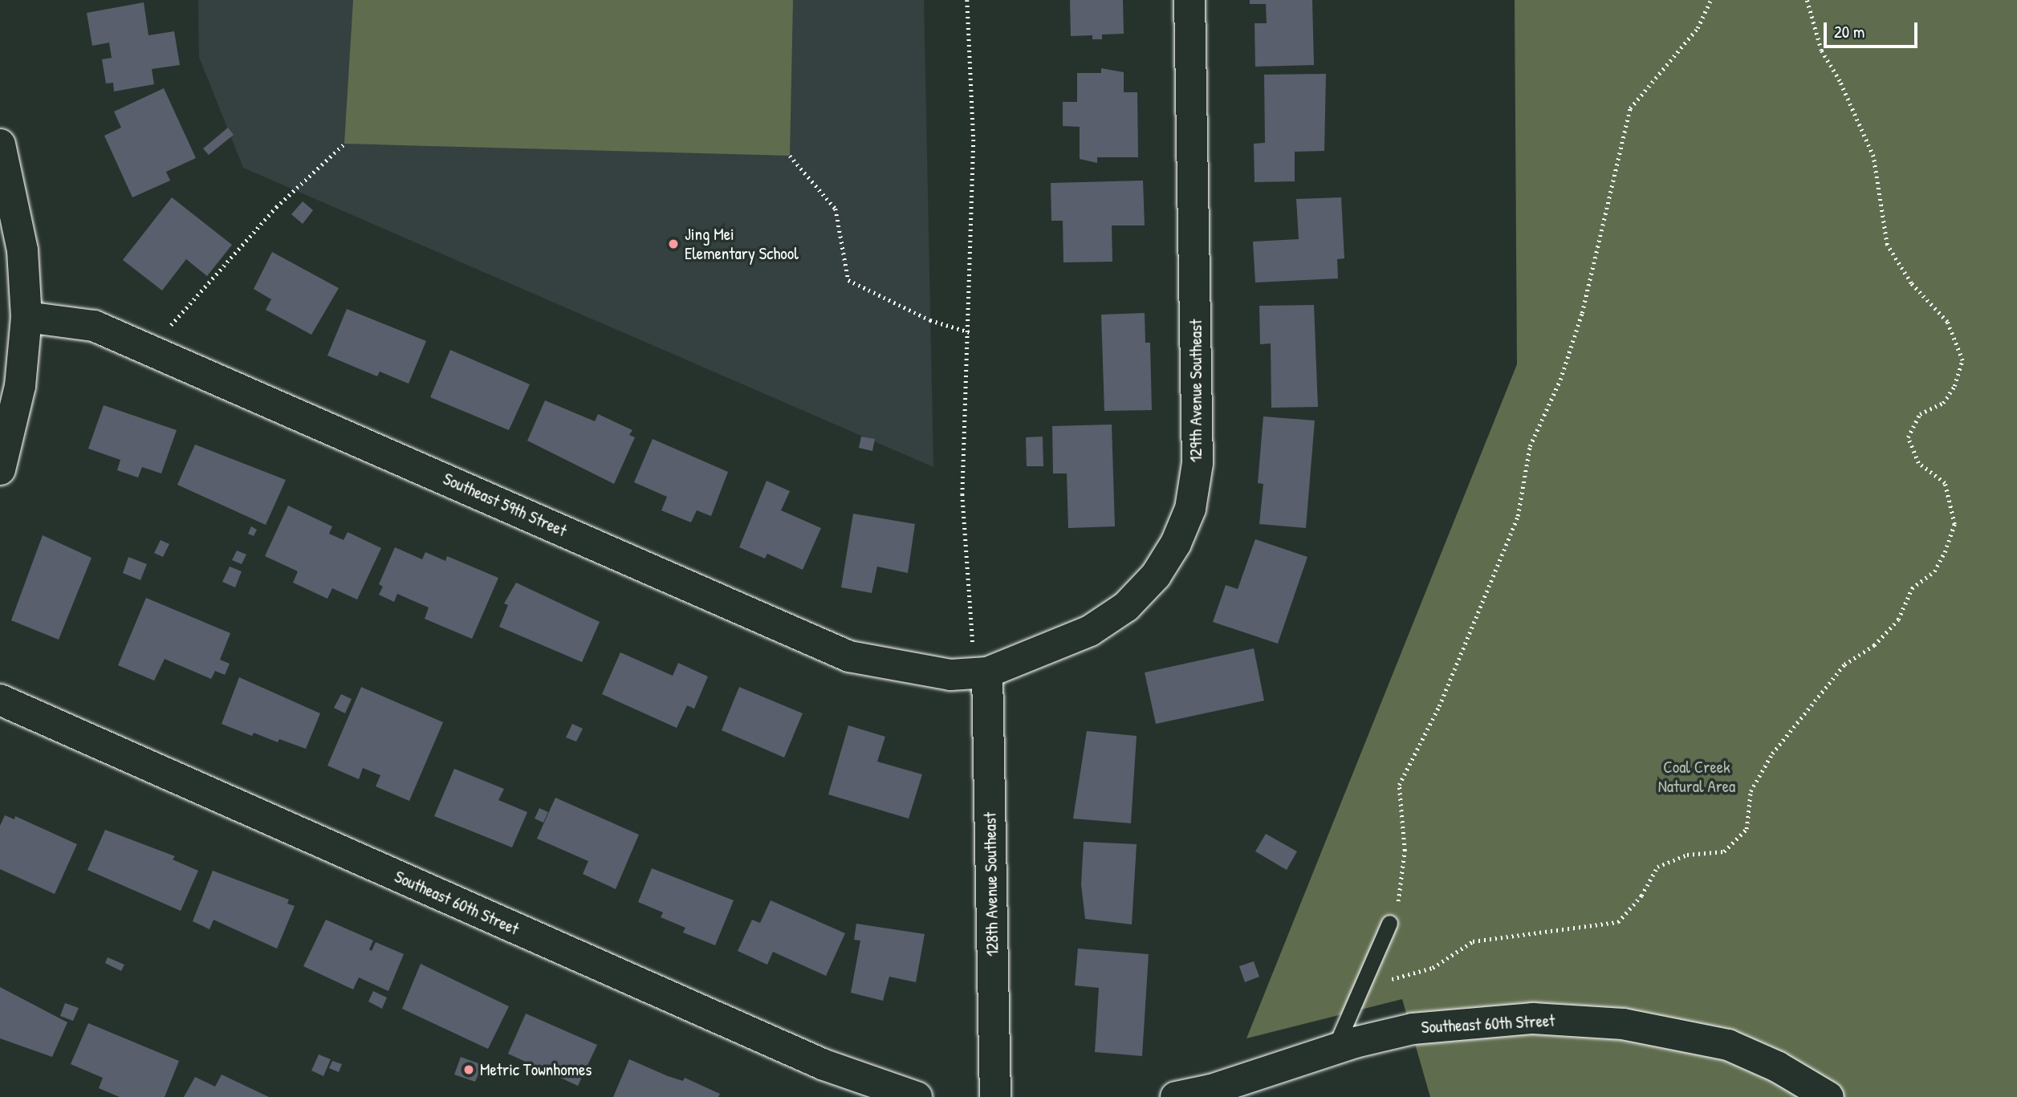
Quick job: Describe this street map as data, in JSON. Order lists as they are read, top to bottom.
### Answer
{
  "streets": {
    "street": [
      "129th Avenue Southeast",
      "Southeast 59th Street",
      "128th Avenue Southeast",
      "Southeast 60th Street"
    ]
  },
  "crossings": [
    ["129th Avenue Southeast", "Southeast 59th Street"],
    ["129th Avenue Southeast", "128th Avenue Southeast"],
    ["Southeast 59th Street", "128th Avenue Southeast"]
  ],
  "parks": ["Coal Creek Natural Area"],
  "places": ["Jing Mei Elementary School", "Metric Townhomes"],
  "scale_bar": "20 m"
}
